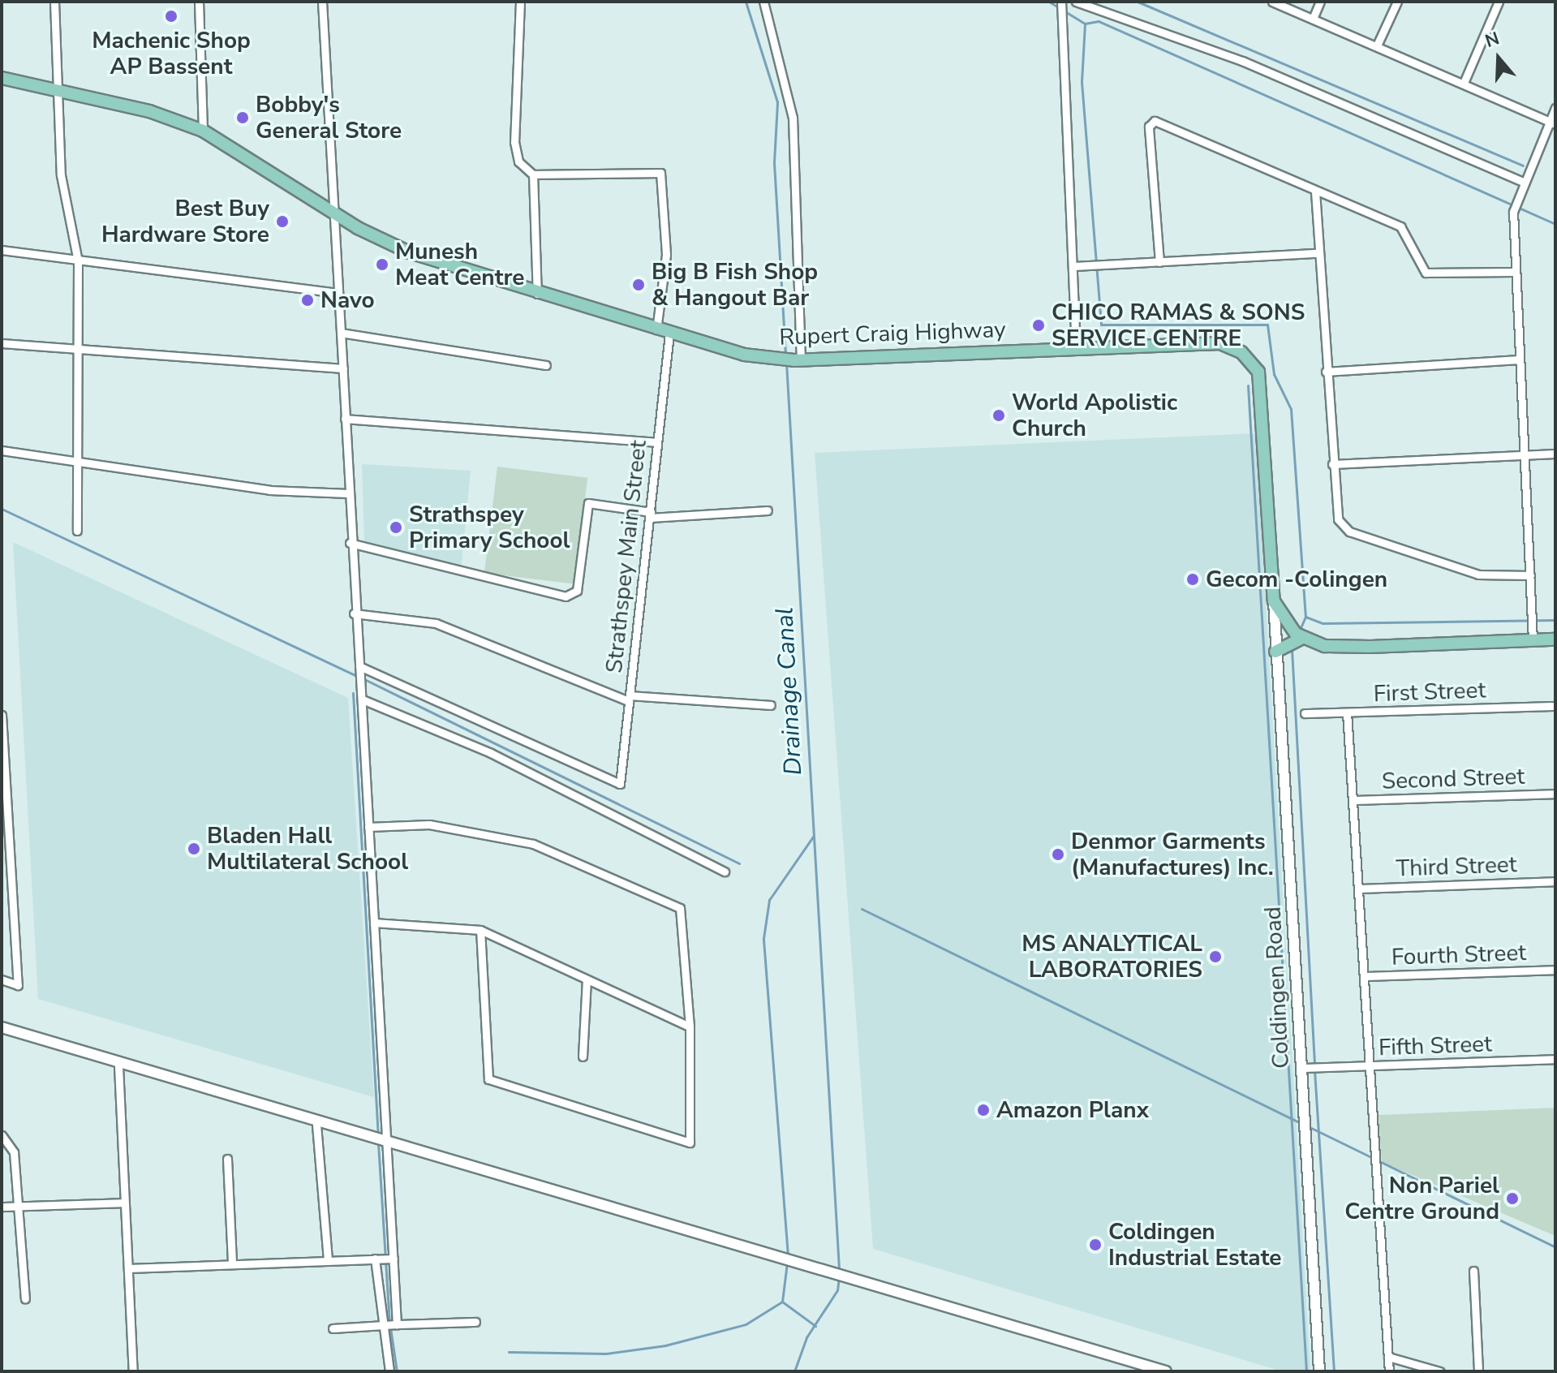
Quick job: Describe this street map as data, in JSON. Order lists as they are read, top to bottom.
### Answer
{
  "streets": {
    "main road": ["Rupert Craig Highway", "Coldingen Road"],
    "street": [
      "Strathspey Main Street",
      "First Street",
      "Second Street",
      "Third Street",
      "Fourth Street",
      "Fifth Street"
    ]
  },
  "crossings": [
    ["Rupert Craig Highway", "Strathspey Main Street"],
    ["Rupert Craig Highway", "Coldingen Road"],
    ["Coldingen Road", "Fifth Street"]
  ],
  "water": ["Drainage Canal"],
  "places": [
    "Machenic Shop AP Bassent",
    "Bobby's General Store",
    "Best Buy Hardware Store",
    "Munesh Meat Centre",
    "Big B Fish Shop & Hangout Bar",
    "Navo",
    "CHICO RAMAS & SONS SERVICE CENTRE",
    "World Apolistic Church",
    "Strathspey Primary School",
    "Gecom -Colingen",
    "Bladen Hall Multilateral School",
    "Denmor Garments (Manufactures) Inc.",
    "MS ANALYTICAL LABORATORIES",
    "Amazon Planx",
    "Non Pariel Centre Ground",
    "Coldingen Industrial Estate"
  ],
  "north": "top"
}
